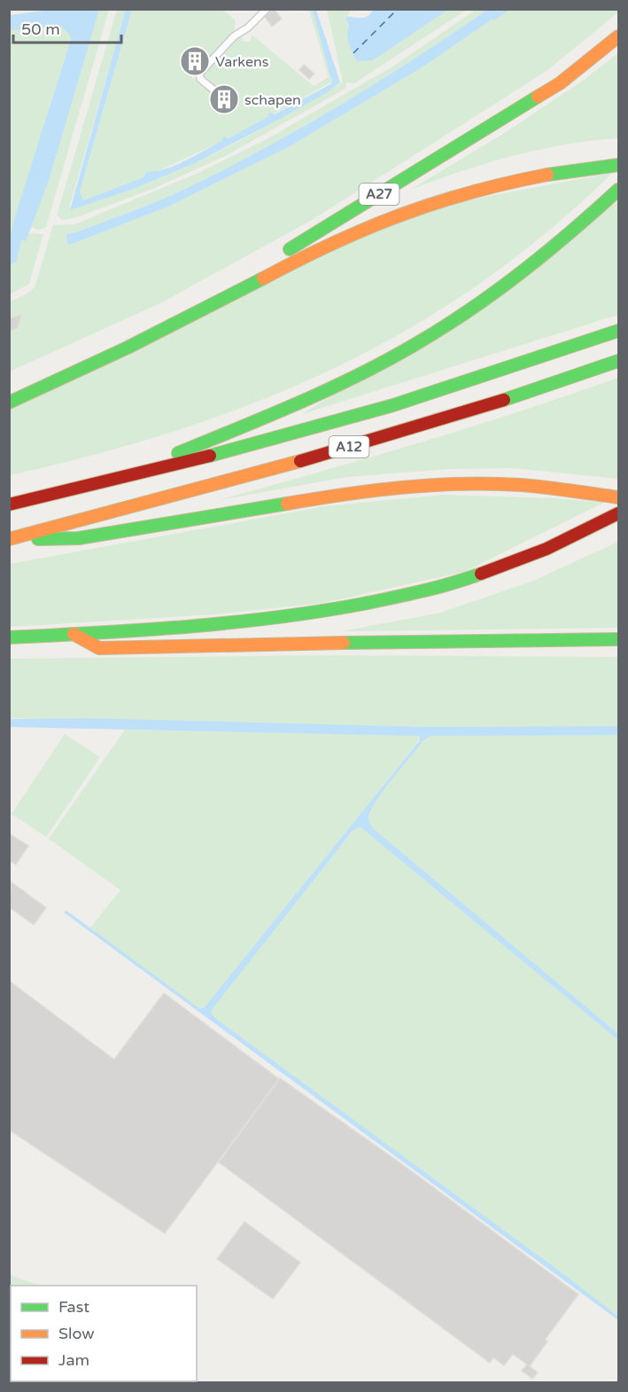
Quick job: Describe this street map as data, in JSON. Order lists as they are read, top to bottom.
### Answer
{
  "streets": {
    "highway": ["A27", "A12"]
  },
  "places": {
    "building": ["Varkens", "schapen"]
  },
  "legend": ["Fast", "Slow", "Jam"],
  "scale_bar": "50 m"
}
